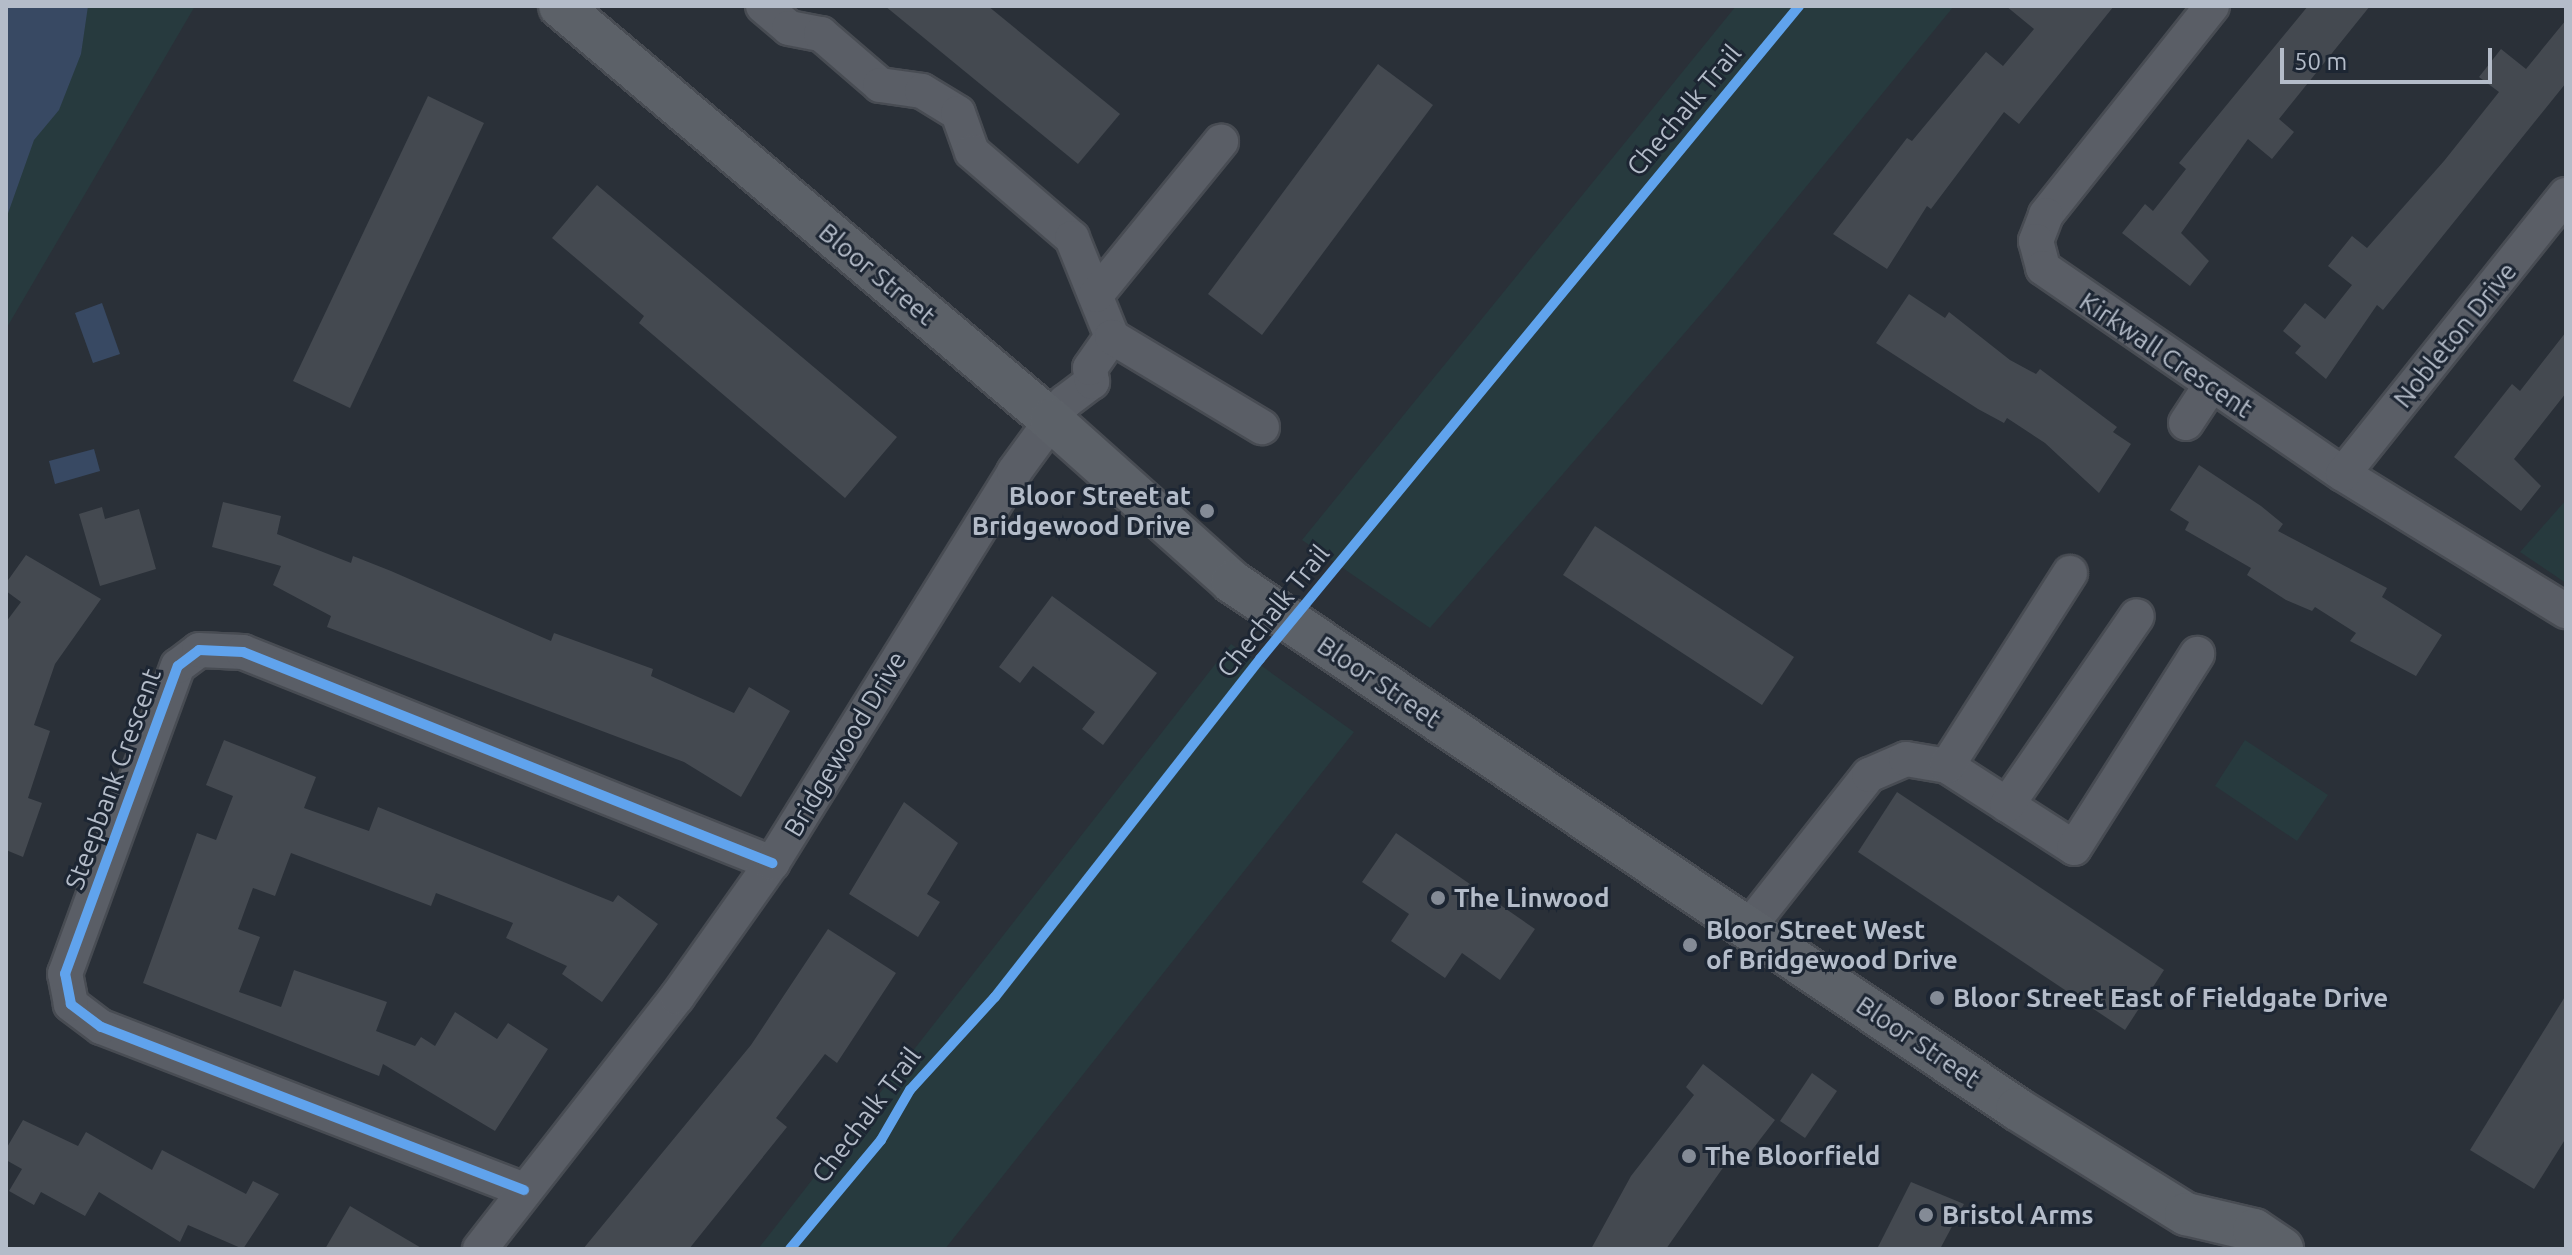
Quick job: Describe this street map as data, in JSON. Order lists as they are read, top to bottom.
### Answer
{
  "streets": {
    "main road": ["Bloor Street"],
    "street": [
      "Nobleton Drive",
      "Kirkwall Crescent",
      "Bridgewood Drive",
      "Steepbank Crescent"
    ],
    "cycle path": ["Chechalk Trail"]
  },
  "crossings": [
    ["Bloor Street", "Bridgewood Drive"],
    ["Nobleton Drive", "Kirkwall Crescent"],
    ["Bridgewood Drive", "Steepbank Crescent"]
  ],
  "places": [
    "Bloor Street at Bridgewood Drive",
    "The Linwood",
    "Bloor Street West of Bridgewood Drive",
    "Bloor Street East of Fieldgate Drive",
    "The Bloorfield",
    "Bristol Arms"
  ],
  "scale_bar": "50 m"
}
